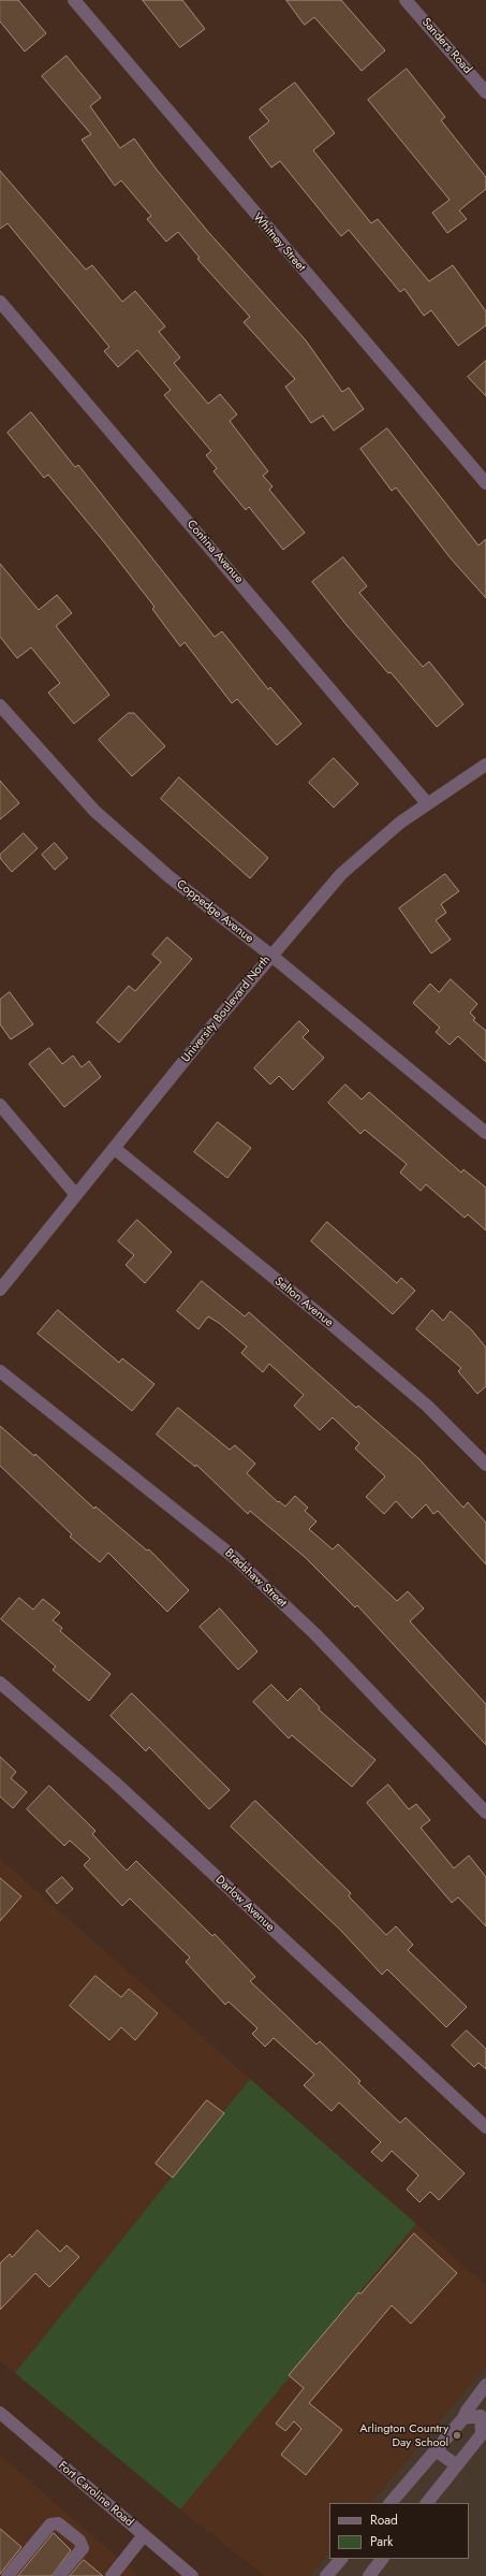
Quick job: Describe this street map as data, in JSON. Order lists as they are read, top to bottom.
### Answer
{
  "streets": {
    "street": [
      "Sanders Road",
      "Whitney Street",
      "Contina Avenue",
      "Coppedge Avenue",
      "University Boulevard North",
      "Selton Avenue",
      "Bradshaw Street",
      "Darlow Avenue",
      "Fort Caroline Road"
    ]
  },
  "crossings": [
    ["Contina Avenue", "University Boulevard North"],
    ["Coppedge Avenue", "University Boulevard North"],
    ["University Boulevard North", "Selton Avenue"]
  ],
  "places": ["Arlington Country Day School"],
  "legend": ["Road", "Park"]
}
